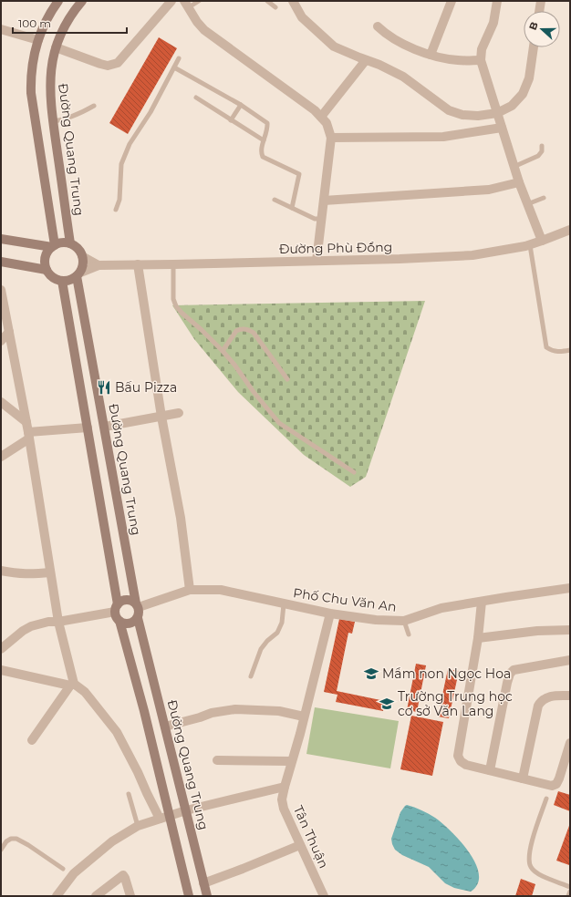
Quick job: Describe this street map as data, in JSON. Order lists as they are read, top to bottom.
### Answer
{
  "streets": {
    "main road": ["Đường Quang Trung"],
    "street": ["Đường Phù Đổng", "Phố Chu Văn An", "Tân Thuận"]
  },
  "crossings": [
    ["Đường Quang Trung", "Đường Phù Đổng"],
    ["Đường Quang Trung", "Phố Chu Văn An"],
    ["Phố Chu Văn An", "Tân Thuận"]
  ],
  "places": {
    "restaurant": ["Bấu Pizza"],
    "school or university": ["Mầm non Ngọc Hoa", "Trường Trung học cơ sở Văn Lang"]
  },
  "scale_bar": "100 m",
  "north": "left"
}
